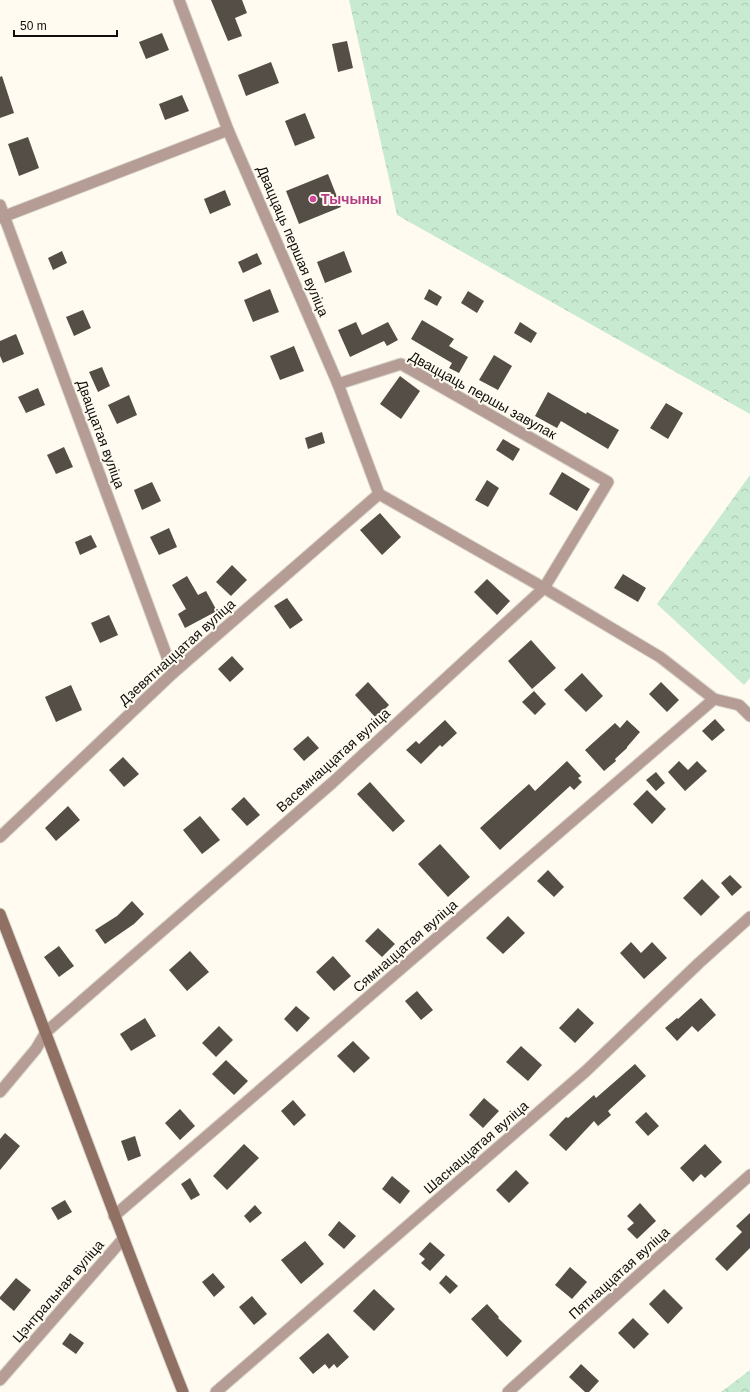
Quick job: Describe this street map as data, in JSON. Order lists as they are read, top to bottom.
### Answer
{
  "streets": {
    "street": [
      "Дваццаць першая вуліца",
      "Дваццаць першы завулак",
      "Дваццатая вуліца",
      "Дзевятнаццатая вуліца",
      "Васемнаццатая вуліца",
      "Сямнаццатая вуліца",
      "Шаснаццатая вуліца",
      "Пятнаццатая вуліца",
      "Цэнтральная вуліца"
    ]
  },
  "crossings": [
    ["Дваццаць першая вуліца", "Дваццаць першы завулак"],
    ["Дваццаць першая вуліца", "Дзевятнаццатая вуліца"],
    ["Дваццаць першы завулак", "Васемнаццатая вуліца"],
    ["Дваццатая вуліца", "Дзевятнаццатая вуліца"]
  ],
  "places": ["Тычыны"],
  "scale_bar": "50 m"
}
